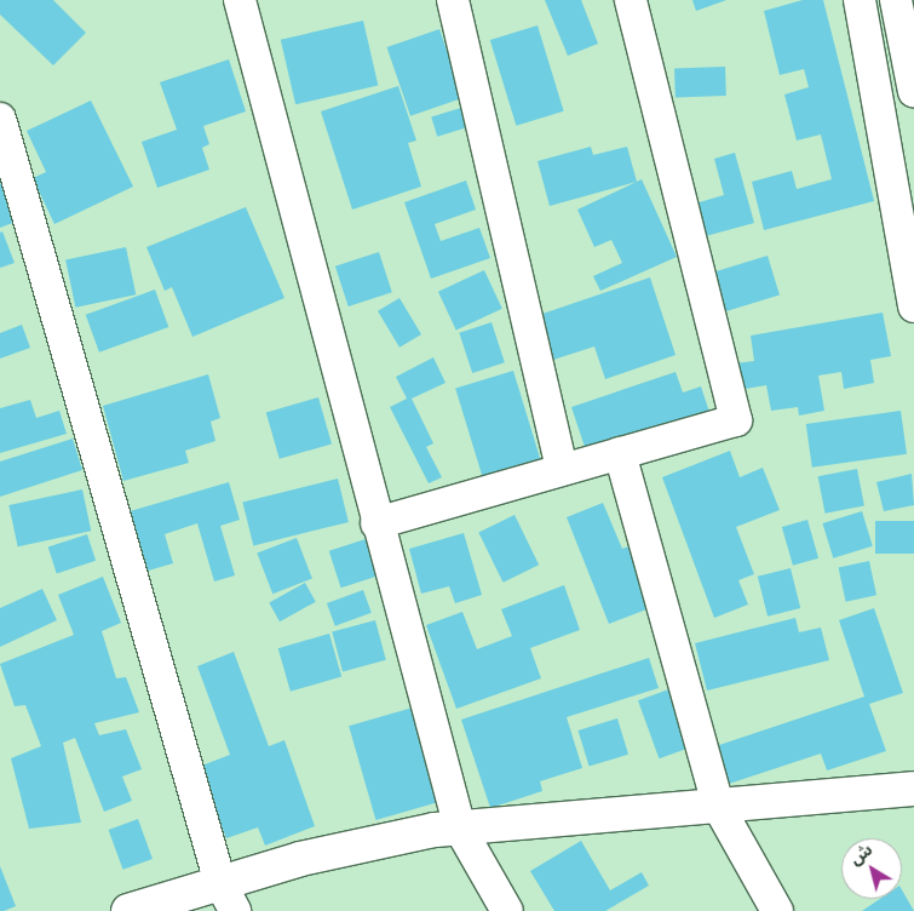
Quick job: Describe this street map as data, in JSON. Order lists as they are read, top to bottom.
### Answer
{
  "north": "top left"
}
